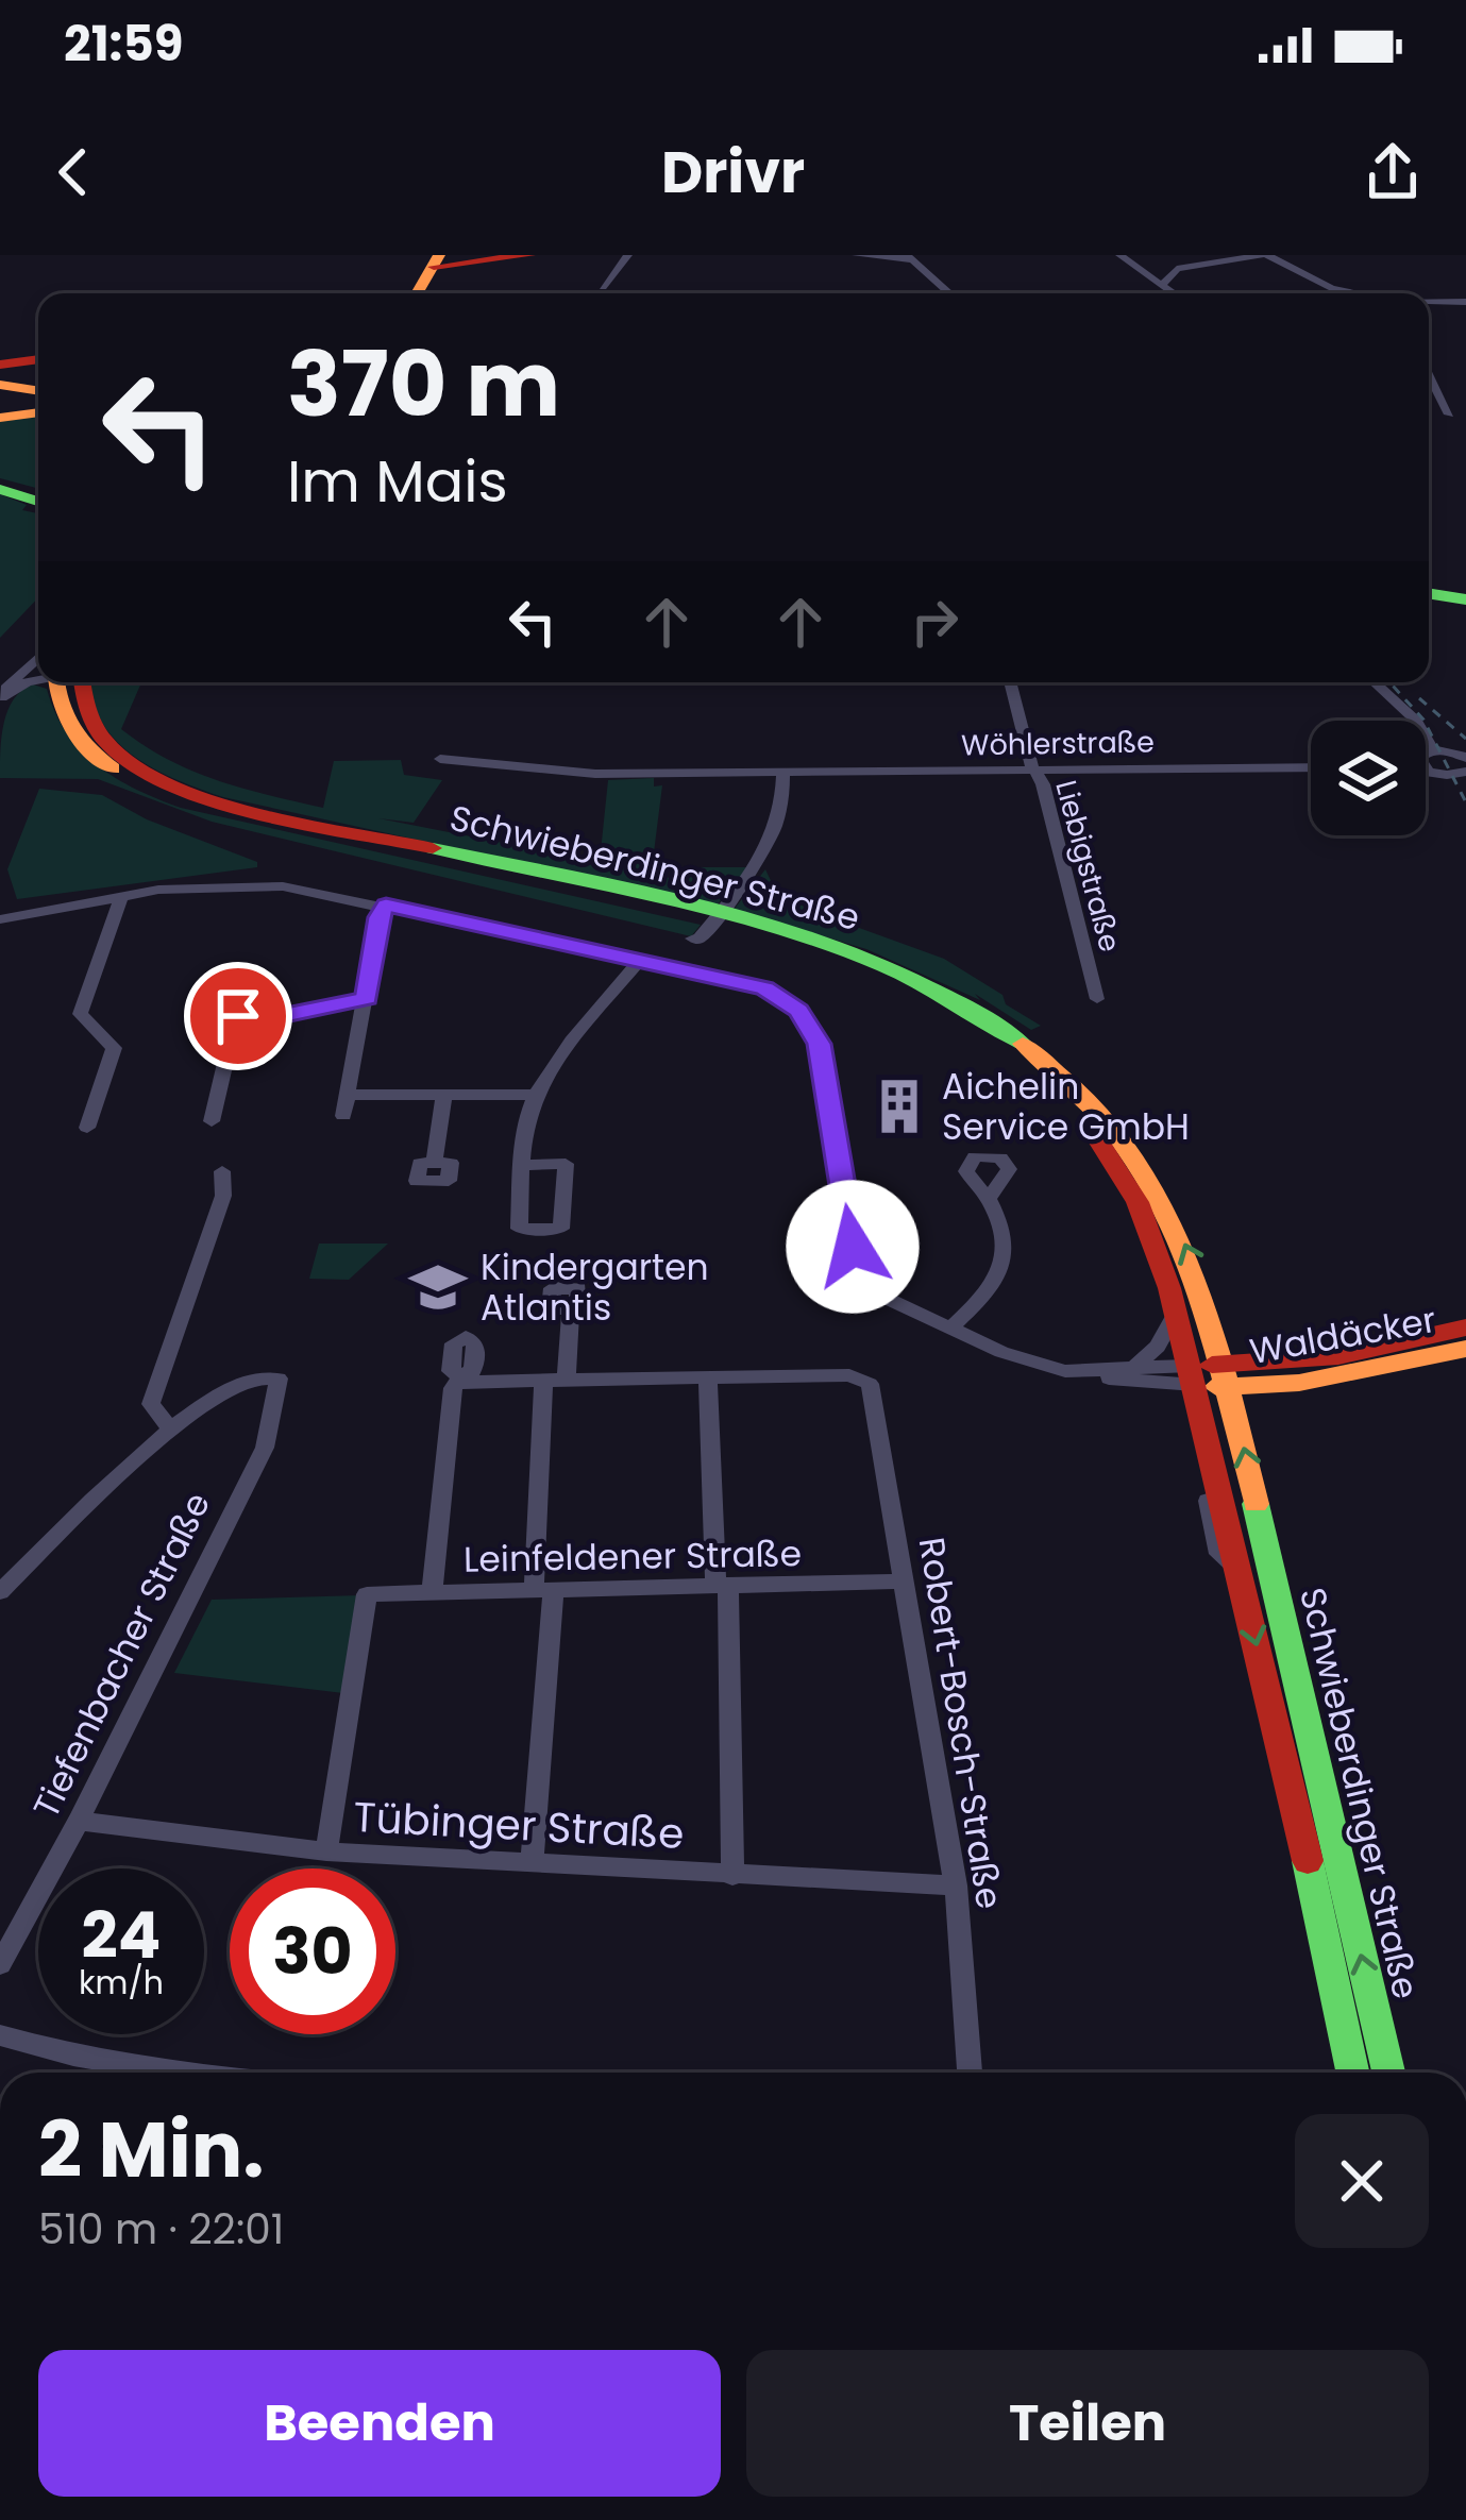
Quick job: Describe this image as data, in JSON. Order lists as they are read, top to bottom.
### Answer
{
  "streets": {
    "main road": ["Schwieberdinger Straße", "Waldäcker"],
    "street": [
      "Wöhlerstraße",
      "Liebigstraße",
      "Leinfeldener Straße",
      "Tiefenbacher Straße",
      "Robert-Bosch-Straße",
      "Tübinger Straße"
    ]
  },
  "crossings": [
    ["Wöhlerstraße", "Liebigstraße"],
    ["Schwieberdinger Straße", "Waldäcker"],
    ["Leinfeldener Straße", "Robert-Bosch-Straße"],
    ["Leinfeldener Straße", "Tübinger Straße"],
    ["Tiefenbacher Straße", "Tübinger Straße"],
    ["Robert-Bosch-Straße", "Tübinger Straße"]
  ],
  "places": {
    "building": ["Aichelin Service GmbH"],
    "school or university": ["Kindergarten Atlantis"]
  },
  "page": {
    "status": "21:59",
    "header": "Drivr",
    "turn": ["370 m", "Im Mais"],
    "speed": "24 km/h",
    "limit": "30",
    "heading": ["2 Min.", "510 m · 22:01"],
    "buttons": ["Beenden", "Teilen"]
  }
}
